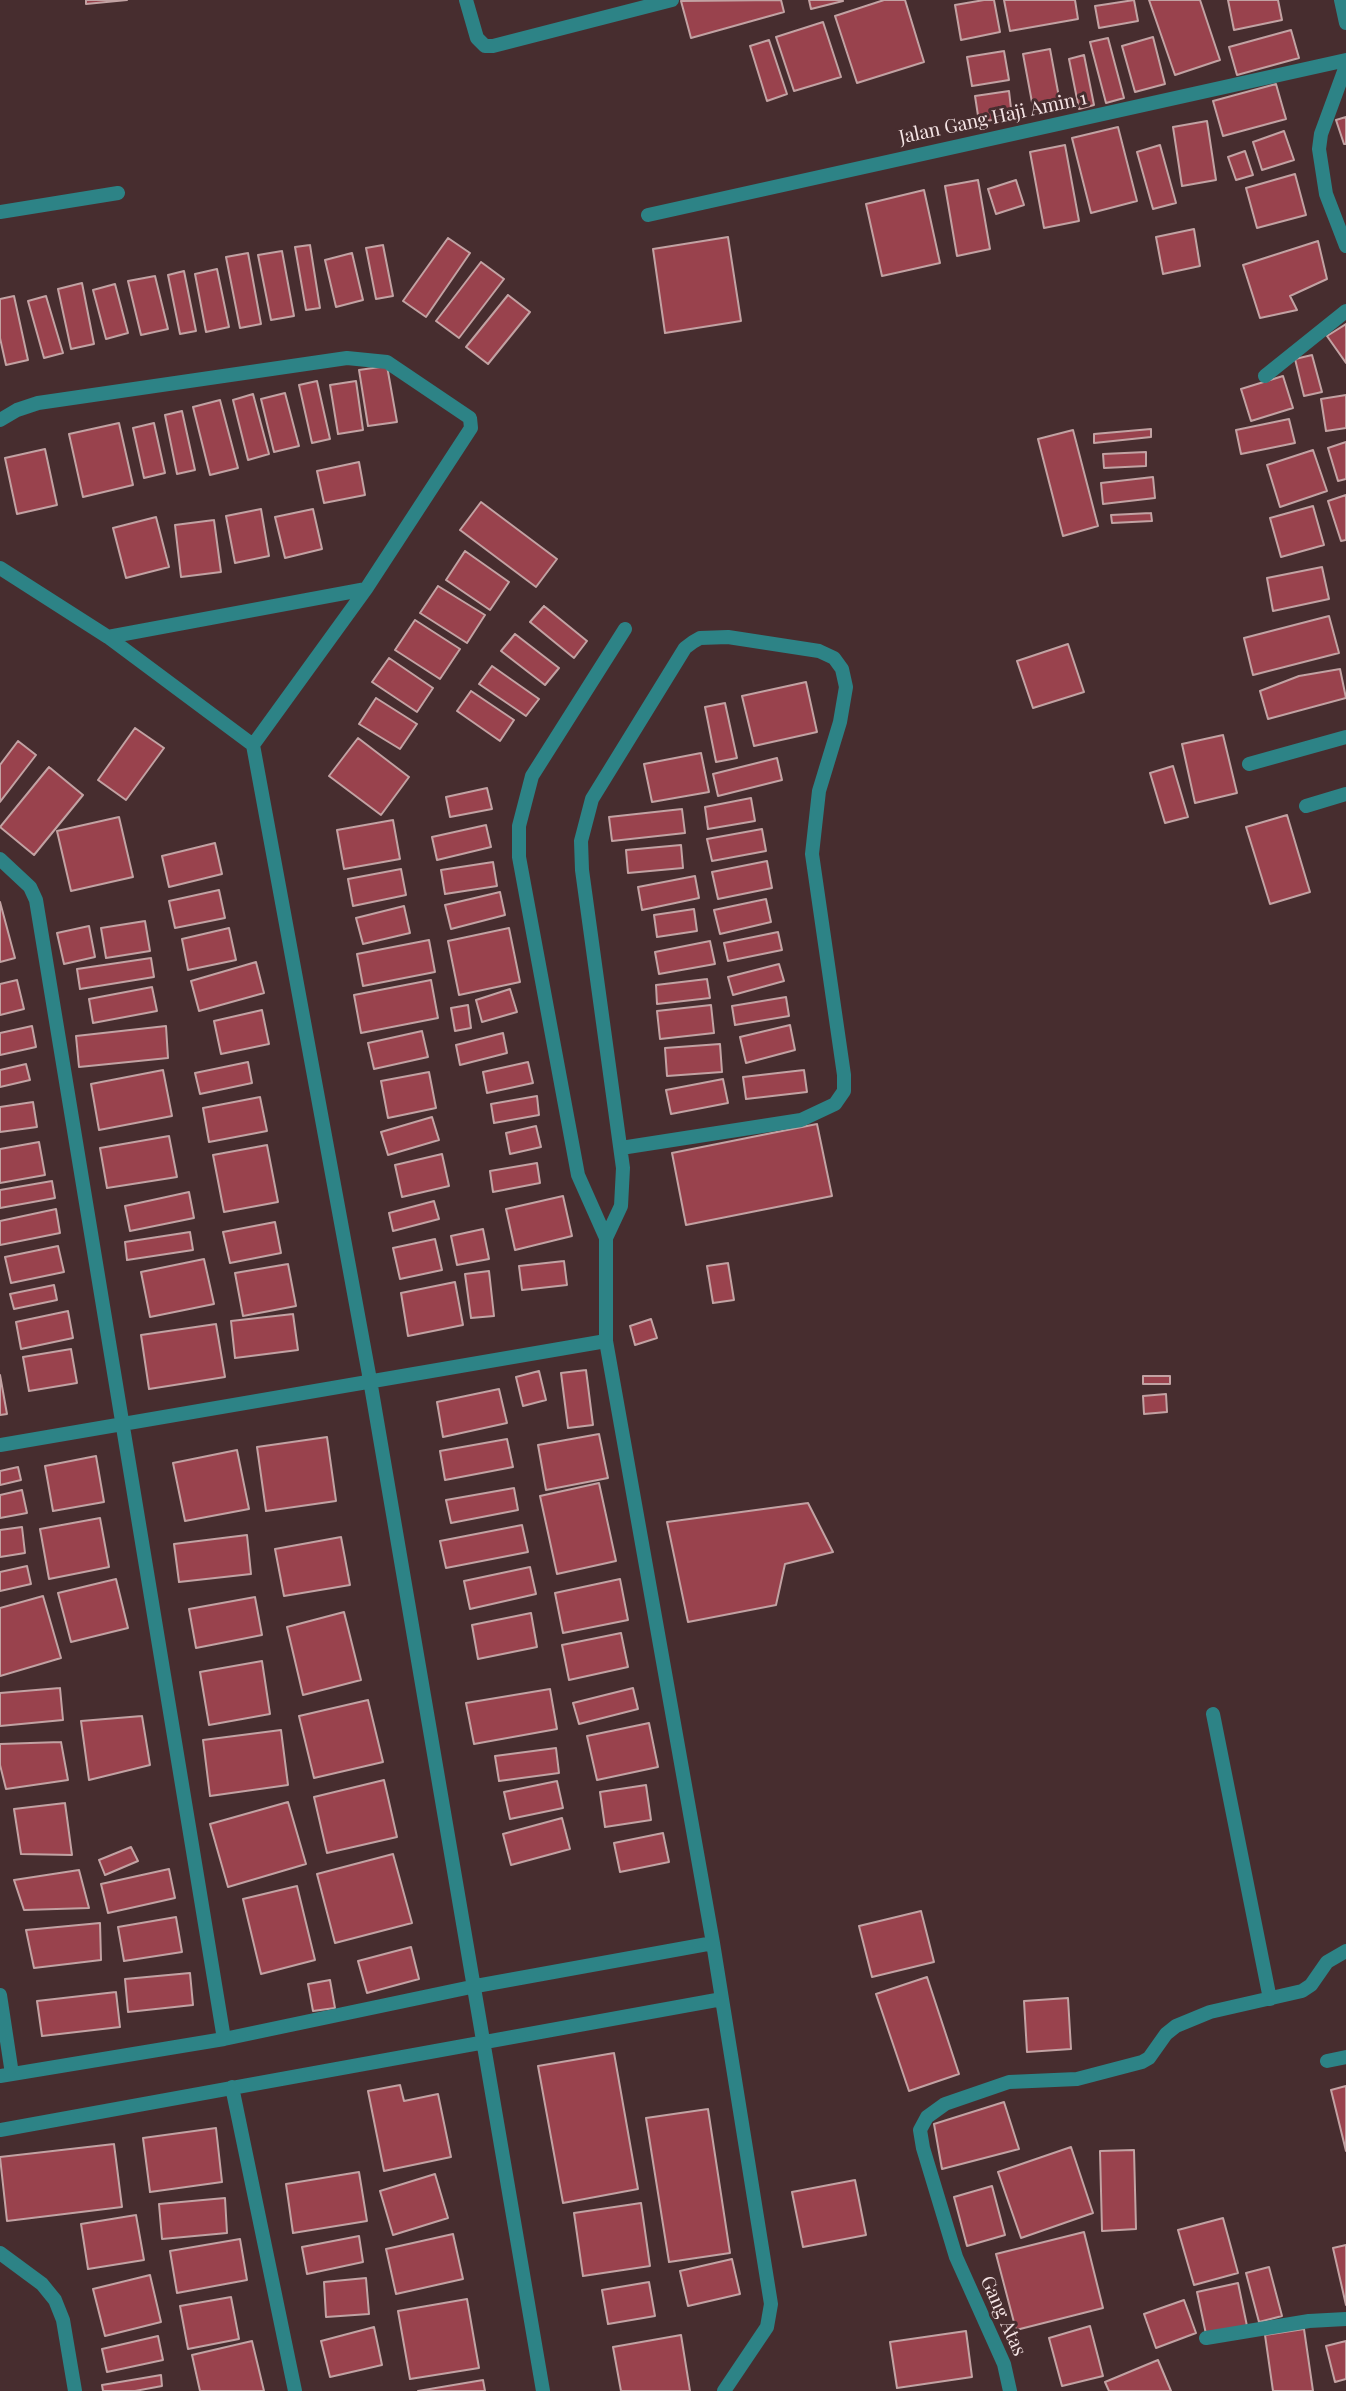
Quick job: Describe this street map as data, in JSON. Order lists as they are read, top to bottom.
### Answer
{
  "streets": {
    "street": ["Jalan Gang Haji Amin 1", "Gang Atas"]
  }
}
